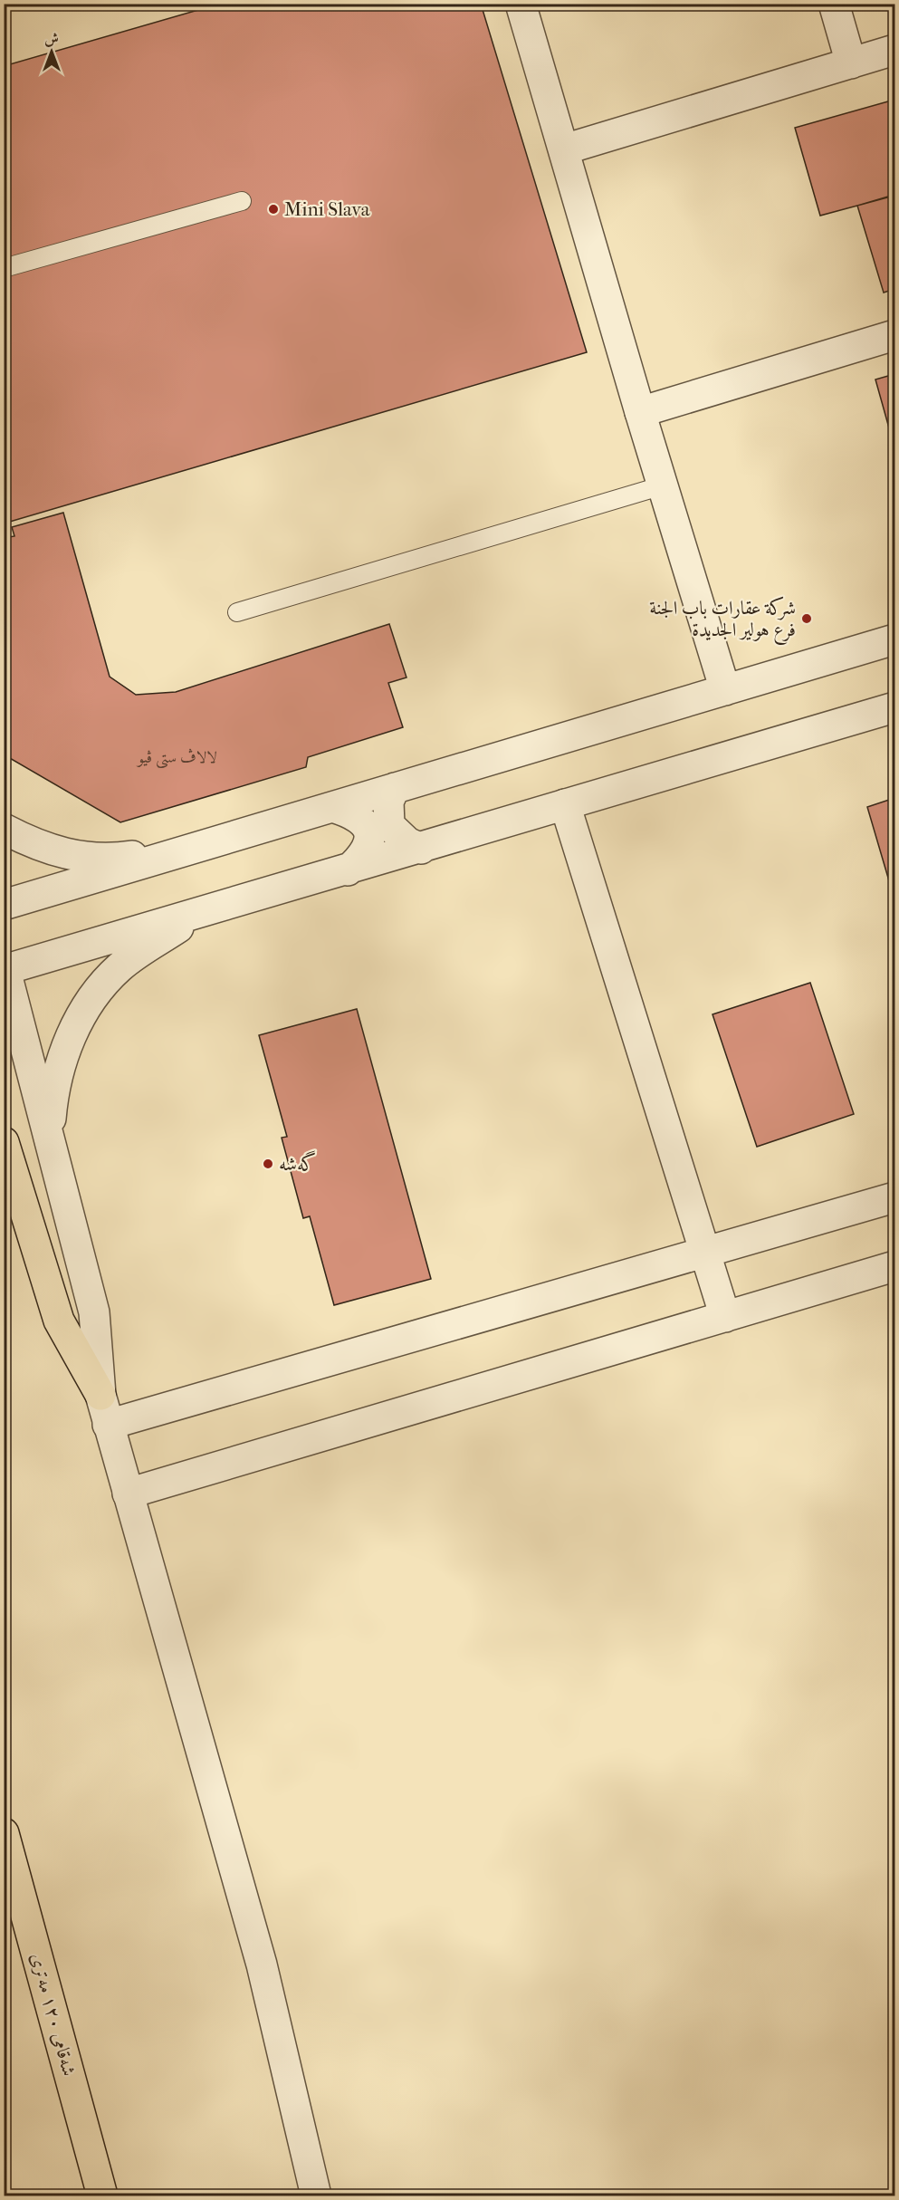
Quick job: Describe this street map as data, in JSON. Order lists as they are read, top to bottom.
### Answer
{
  "streets": {
    "highway": ["شەقامی ١٢٠ مەتری"]
  },
  "places": ["Mini Slava", "شرکة عقارات باب الجنة فرع هولیر الجدیدة", "گەشە"],
  "house_numbers": ["لالاڤ ستی ڤیو"],
  "north": "top"
}
